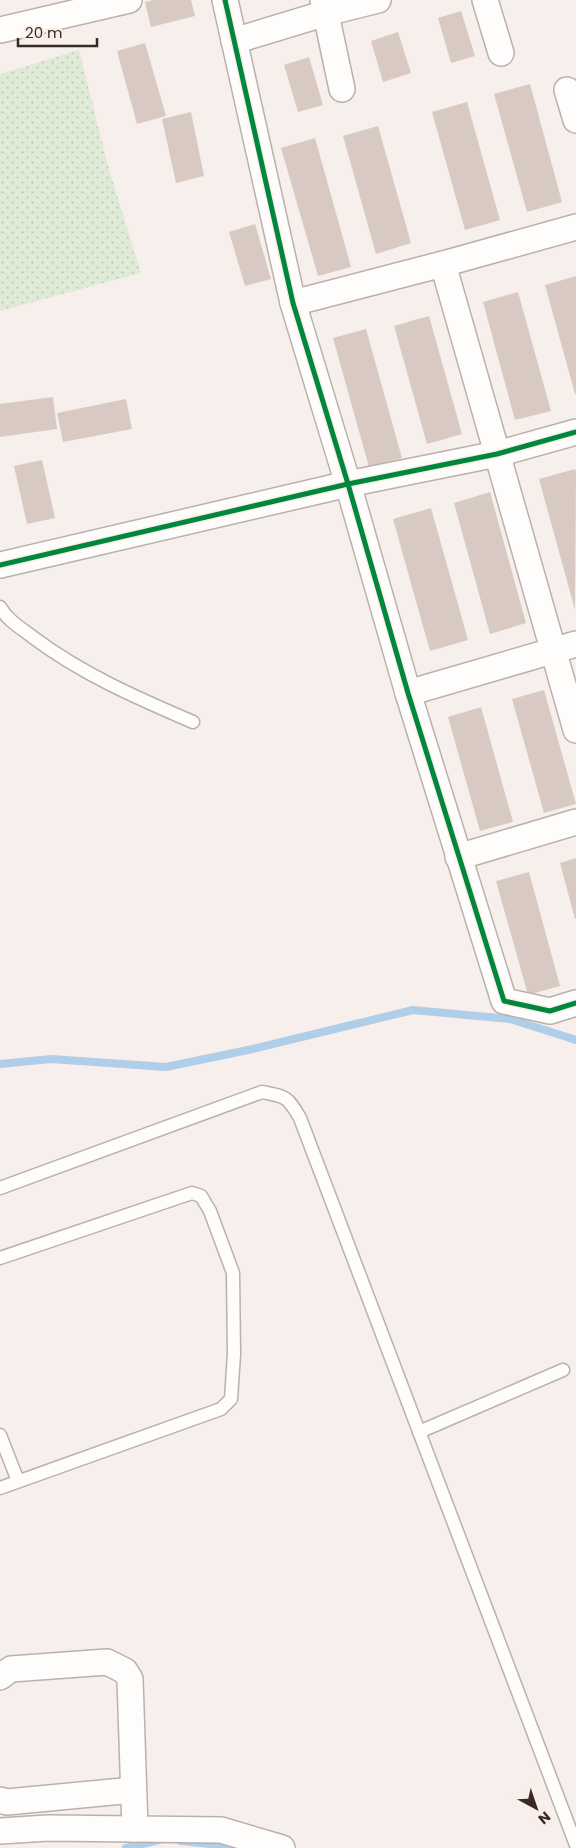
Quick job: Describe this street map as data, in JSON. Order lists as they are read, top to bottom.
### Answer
{
  "scale_bar": "20 m",
  "north": "bottom right"
}
